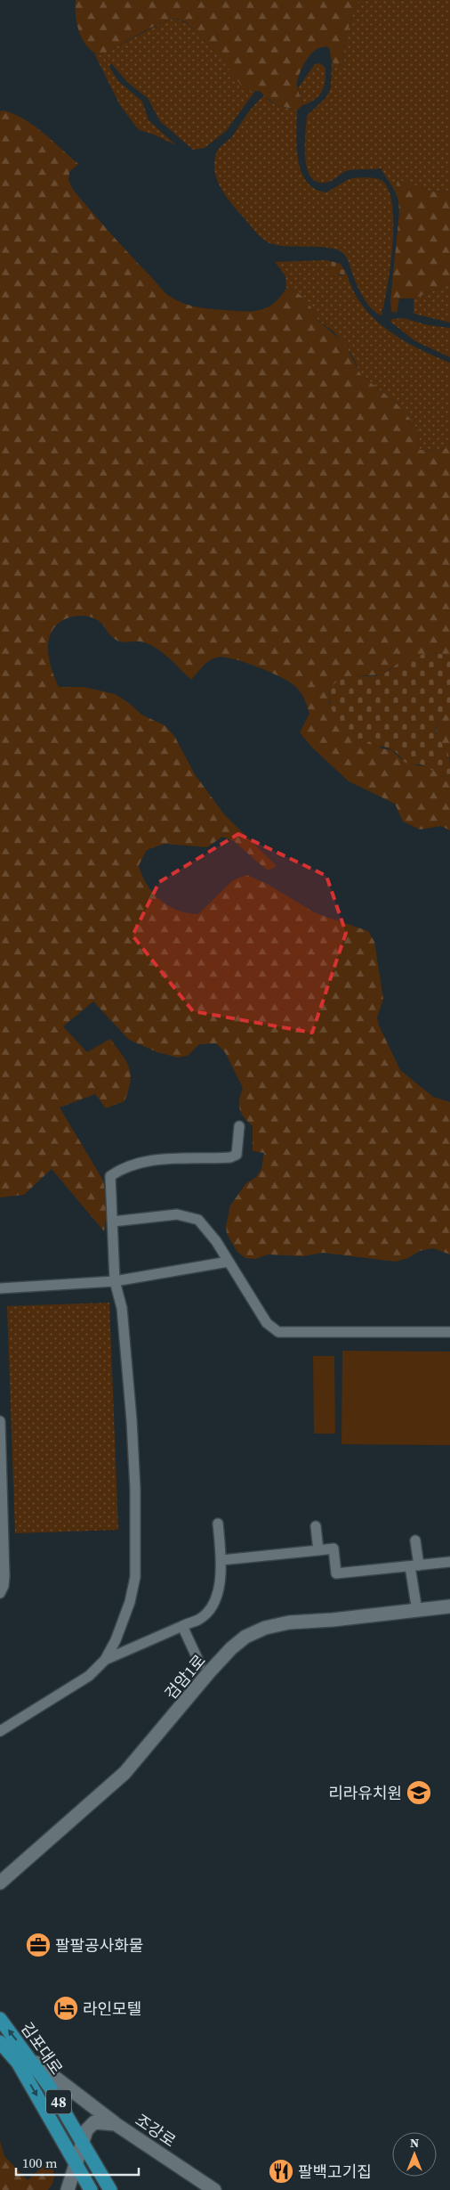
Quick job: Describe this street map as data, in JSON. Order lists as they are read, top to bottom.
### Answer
{
  "streets": {
    "main road": ["김포대로", "48"],
    "street": ["검암1로", "조강로"]
  },
  "crossings": [
    ["김포대로", "조강로"]
  ],
  "places": {
    "school or university": ["리라유치원"],
    "office": ["팔팔공사화물"],
    "hotel": ["라인모텔"],
    "restaurant": ["팔백고기집"]
  },
  "scale_bar": "100 m",
  "north": "top"
}
